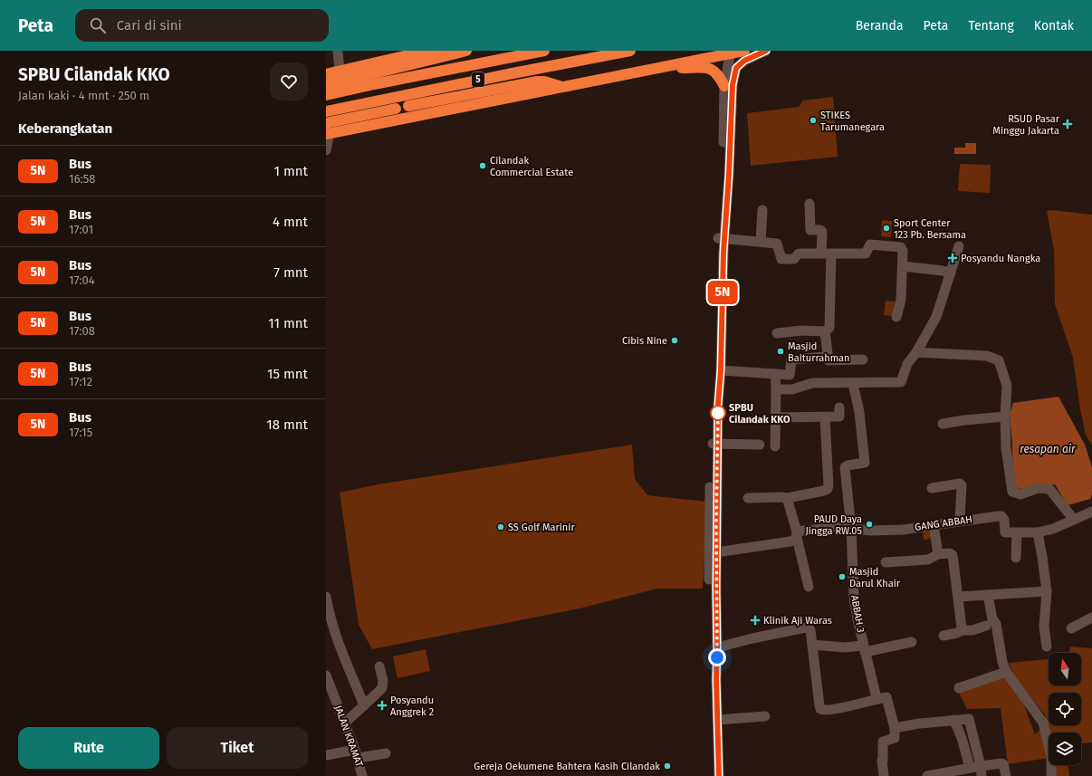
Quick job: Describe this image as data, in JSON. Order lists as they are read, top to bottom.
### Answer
{
  "streets": {
    "highway": ["5"],
    "street": ["GANG ABBAH", "ABBAH 3", "JALAN KRAMAT"]
  },
  "crossings": [
    ["GANG ABBAH", "ABBAH 3"]
  ],
  "water": ["resapan air"],
  "places": {
    "other": [
      "STIKES Tarumanegara",
      "Cilandak Commercial Estate",
      "Sport Center 123 Pb. Bersama",
      "Cibis Nine",
      "Masjid Baiturrahman",
      "SPBU Cilandak KKO",
      "PAUD Daya Jingga RW.05",
      "SS Golf Marinir",
      "Masjid Darul Khair",
      "Gereja Oekumene Bahtera Kasih Cilandak"
    ],
    "health": [
      "RSUD Pasar Minggu Jakarta",
      "Posyandu Nangka",
      "Klinik Aji Waras",
      "Posyandu Anggrek 2"
    ]
  },
  "lines": ["bus line 5N"],
  "north": "top",
  "page": {
    "header": "Peta",
    "search": "Cari di sini",
    "nav": [
      "Beranda",
      "Peta",
      "Tentang",
      "Kontak"
    ],
    "heading": [
      ["SPBU Cilandak KKO", "Jalan kaki · 4 mnt · 250 m"],
      "Keberangkatan"
    ],
    "on_map": "5N",
    "list": [
      {
        "mark": "5N",
        "name": "Bus",
        "note": "16:58",
        "value": "1 mnt"
      },
      {
        "mark": "5N",
        "name": "Bus",
        "note": "17:01",
        "value": "4 mnt"
      },
      {
        "mark": "5N",
        "name": "Bus",
        "note": "17:04",
        "value": "7 mnt"
      },
      {
        "mark": "5N",
        "name": "Bus",
        "note": "17:08",
        "value": "11 mnt"
      },
      {
        "mark": "5N",
        "name": "Bus",
        "note": "17:12",
        "value": "15 mnt"
      },
      {
        "mark": "5N",
        "name": "Bus",
        "note": "17:15",
        "value": "18 mnt"
      }
    ],
    "buttons": ["Rute", "Tiket"]
  }
}
